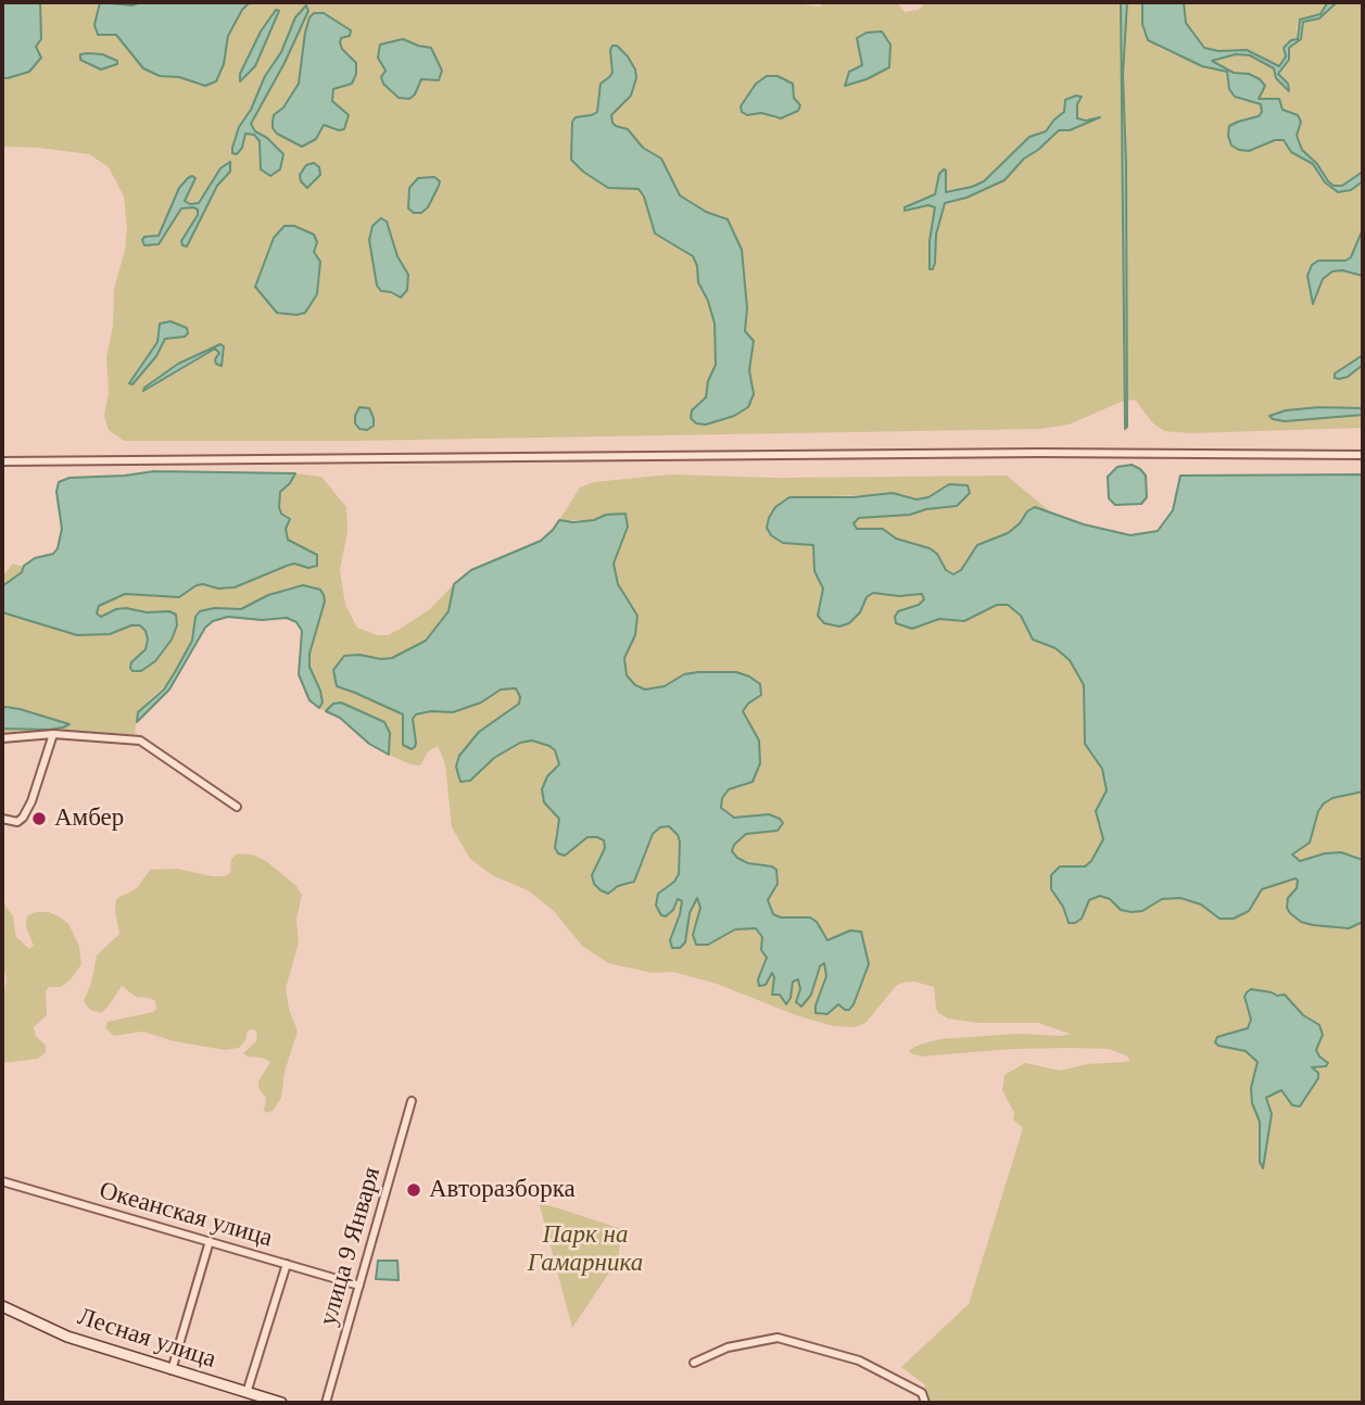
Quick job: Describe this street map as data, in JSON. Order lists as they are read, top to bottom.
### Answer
{
  "streets": {
    "street": ["Океанская улица", "улица 9 Января", "Лесная улица"]
  },
  "crossings": [
    ["Океанская улица", "улица 9 Января"]
  ],
  "parks": ["Парк на Гамарника"],
  "places": ["Амбер", "Авторазборка"]
}
